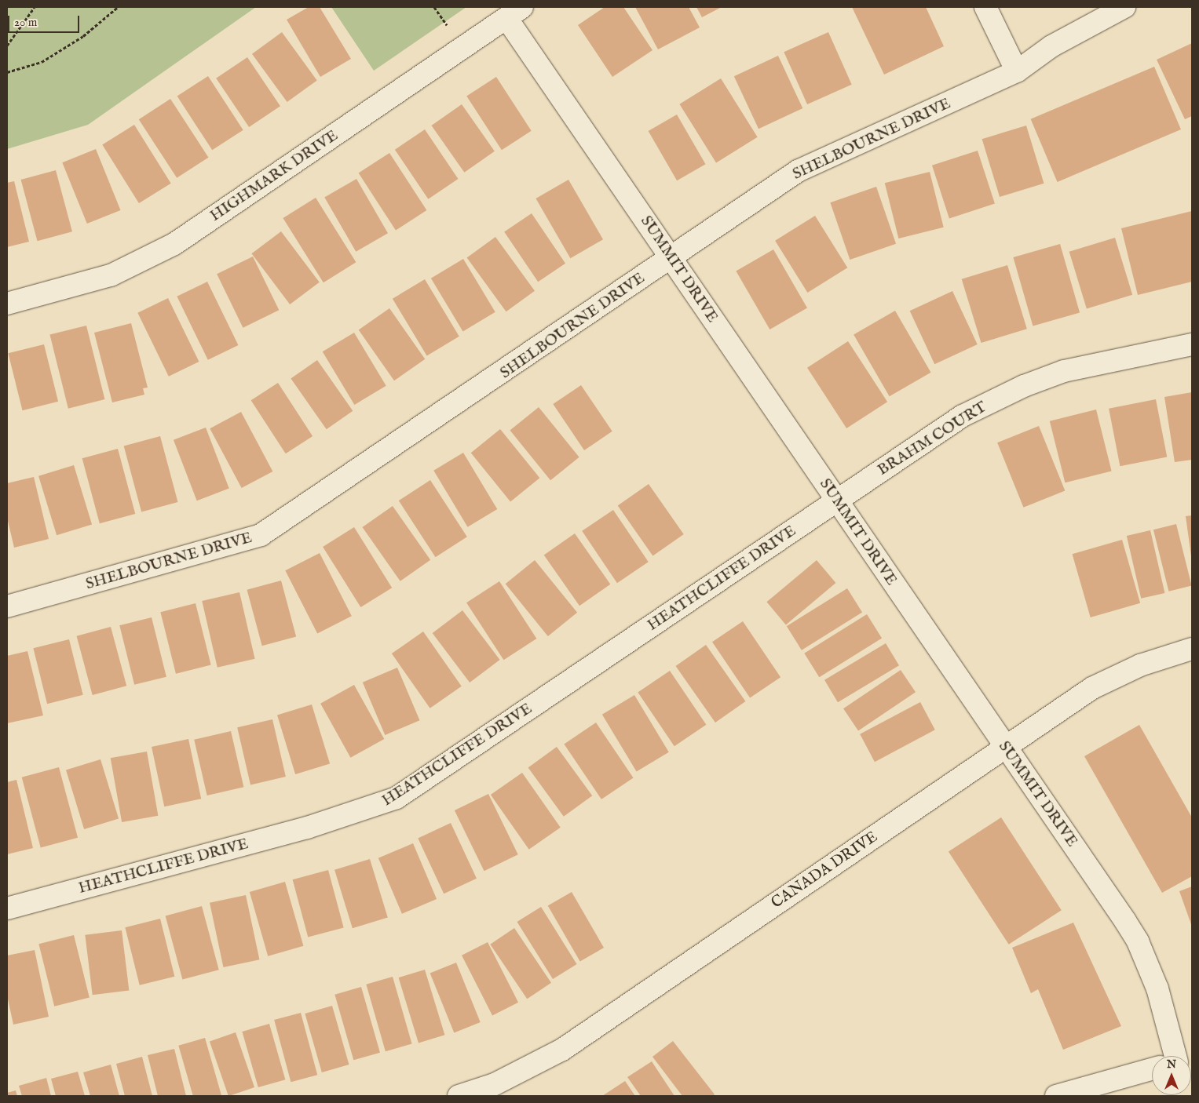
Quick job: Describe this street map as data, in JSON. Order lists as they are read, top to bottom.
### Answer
{
  "streets": {
    "street": [
      "SHELBOURNE DRIVE",
      "HIGHMARK DRIVE",
      "SUMMIT DRIVE",
      "BRAHM COURT",
      "HEATHCLIFFE DRIVE",
      "CANADA DRIVE"
    ]
  },
  "crossings": [
    ["SHELBOURNE DRIVE", "SUMMIT DRIVE"],
    ["HIGHMARK DRIVE", "SUMMIT DRIVE"],
    ["SUMMIT DRIVE", "BRAHM COURT"],
    ["SUMMIT DRIVE", "HEATHCLIFFE DRIVE"],
    ["SUMMIT DRIVE", "CANADA DRIVE"],
    ["BRAHM COURT", "HEATHCLIFFE DRIVE"]
  ],
  "scale_bar": "20 m",
  "north": "top"
}
